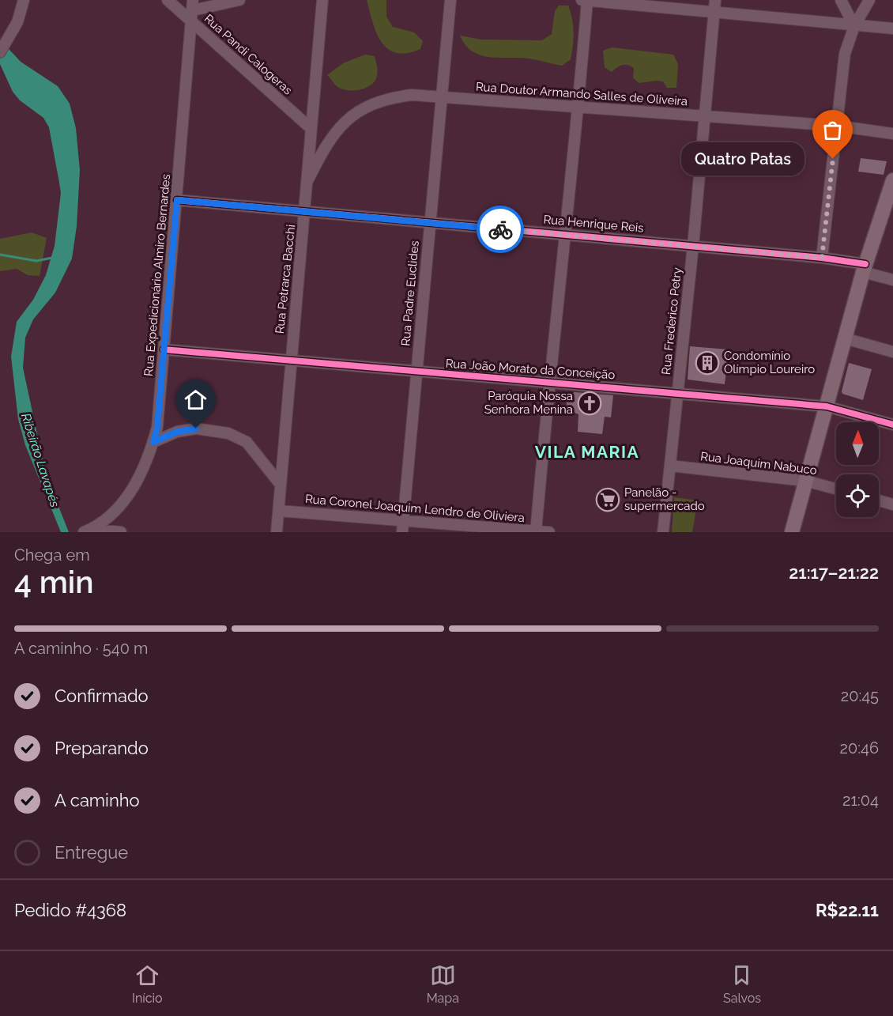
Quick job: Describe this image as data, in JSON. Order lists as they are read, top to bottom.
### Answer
{
  "streets": {
    "street": [
      "Rua Pandi Calogeras",
      "Rua Doutor Armando Salles de Oliveira",
      "Rua Henrique Reis",
      "Rua Expedicionário Almiro Bernardes",
      "Rua Petrarca Bacchi",
      "Rua Padre Euclides",
      "Rua Frederico Petry",
      "Rua João Morato da Conceição",
      "Rua Joaquim Nabuco",
      "Rua Coronel Joaquim Lendro de Oliviera"
    ]
  },
  "crossings": [
    ["Rua Pandi Calogeras", "Rua Expedicionário Almiro Bernardes"],
    ["Rua Pandi Calogeras", "Rua Petrarca Bacchi"],
    ["Rua Doutor Armando Salles de Oliveira", "Rua Petrarca Bacchi"],
    ["Rua Doutor Armando Salles de Oliveira", "Rua Padre Euclides"],
    ["Rua Doutor Armando Salles de Oliveira", "Rua Frederico Petry"],
    ["Rua Henrique Reis", "Rua Expedicionário Almiro Bernardes"],
    ["Rua Henrique Reis", "Rua Petrarca Bacchi"],
    ["Rua Henrique Reis", "Rua Padre Euclides"],
    ["Rua Henrique Reis", "Rua Frederico Petry"],
    ["Rua Expedicionário Almiro Bernardes", "Rua João Morato da Conceição"],
    ["Rua Petrarca Bacchi", "Rua João Morato da Conceição"],
    ["Rua Petrarca Bacchi", "Rua Coronel Joaquim Lendro de Oliviera"],
    ["Rua Padre Euclides", "Rua João Morato da Conceição"],
    ["Rua Padre Euclides", "Rua Coronel Joaquim Lendro de Oliviera"],
    ["Rua Frederico Petry", "Rua João Morato da Conceição"],
    ["Rua Frederico Petry", "Rua Joaquim Nabuco"]
  ],
  "districts": ["VILA MARIA"],
  "water": ["Ribeirão Lavapés"],
  "places": {
    "other": ["Quatro Patas"],
    "building": ["Condomínio Olímpio Loureiro"],
    "church": ["Paróquia Nossa Senhora Menina"],
    "supermarket": ["Panelão - supermercado"]
  },
  "north": "top",
  "page": {
    "bubble": "Quatro Patas",
    "heading": ["4 min", "Chega em", "21:17–21:22"],
    "panel": ["Pedido #4368", "R$22.11"],
    "bar": "A caminho · 540 m",
    "list": [
      ["Confirmado", "20:45"],
      ["Preparando", "20:46"],
      ["A caminho", "21:04"],
      "Entregue"
    ],
    "tabs": ["Início", "Mapa", "Salvos"]
  }
}
